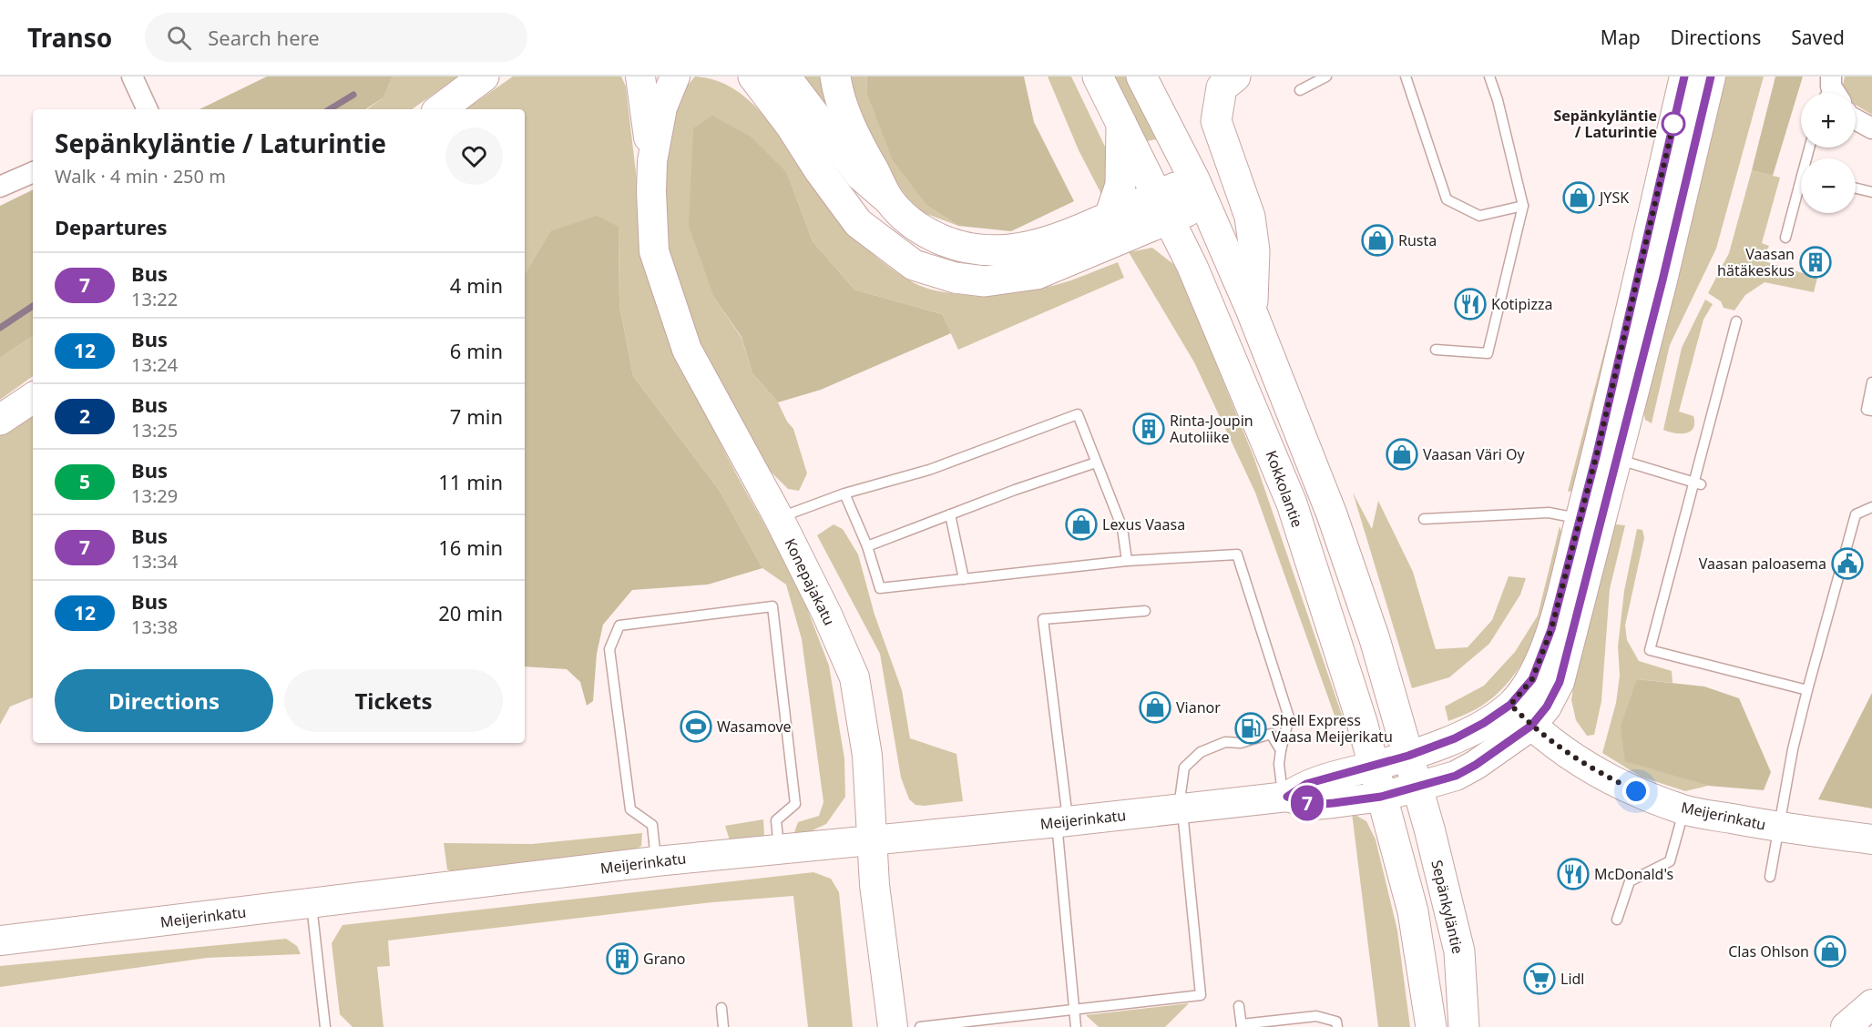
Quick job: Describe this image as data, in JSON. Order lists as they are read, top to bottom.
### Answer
{
  "streets": {
    "main road": ["Kokkolantie", "Sepänkyläntie"],
    "street": ["Konepajakatu", "Meijerinkatu"]
  },
  "crossings": [
    ["Kokkolantie", "Meijerinkatu"],
    ["Konepajakatu", "Meijerinkatu"],
    ["Meijerinkatu", "Sepänkyläntie"]
  ],
  "places": {
    "other": ["Sepänkyläntie / Laturintie"],
    "shop": [
      "JYSK",
      "Rusta",
      "Vaasan Väri Oy",
      "Lexus Vaasa",
      "Vianor",
      "Clas Ohlson"
    ],
    "building": ["Vaasan hätäkeskus", "Rinta-Joupin Autoliike", "Grano"],
    "restaurant": ["Kotipizza", "McDonald's"],
    "public building": ["Vaasan paloasema"],
    "sports": ["Wasamove"],
    "fuel station": ["Shell Express Vaasa Meijerikatu"],
    "supermarket": ["Lidl"]
  },
  "lines": ["bus line 7"],
  "page": {
    "header": "Transo",
    "search": "Search here",
    "nav": ["Map", "Directions", "Saved"],
    "on_map": "7",
    "map_buttons": ["+", "−"],
    "heading": [
      ["Sepänkyläntie / Laturintie", "Walk · 4 min · 250 m"],
      "Departures"
    ],
    "list": [
      {
        "mark": "7",
        "name": "Bus",
        "note": "13:22",
        "value": "4 min"
      },
      {
        "mark": "12",
        "name": "Bus",
        "note": "13:24",
        "value": "6 min"
      },
      {
        "mark": "2",
        "name": "Bus",
        "note": "13:25",
        "value": "7 min"
      },
      {
        "mark": "5",
        "name": "Bus",
        "note": "13:29",
        "value": "11 min"
      },
      {
        "mark": "7",
        "name": "Bus",
        "note": "13:34",
        "value": "16 min"
      },
      {
        "mark": "12",
        "name": "Bus",
        "note": "13:38",
        "value": "20 min"
      }
    ],
    "buttons": ["Directions", "Tickets"]
  }
}
